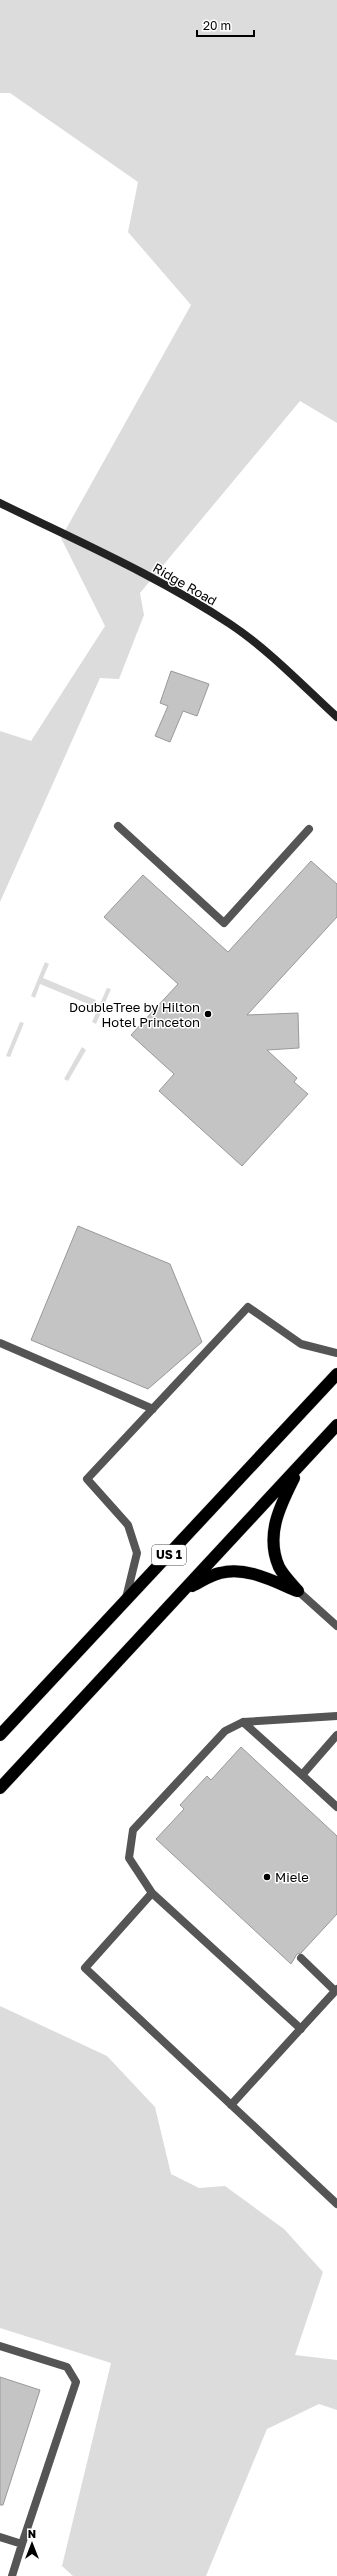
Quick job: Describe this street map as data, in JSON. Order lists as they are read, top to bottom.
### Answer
{
  "streets": {
    "highway": ["US 1"],
    "street": ["Ridge Road"]
  },
  "places": ["DoubleTree by Hilton Hotel Princeton", "Miele"],
  "scale_bar": "20 m",
  "north": "top"
}
